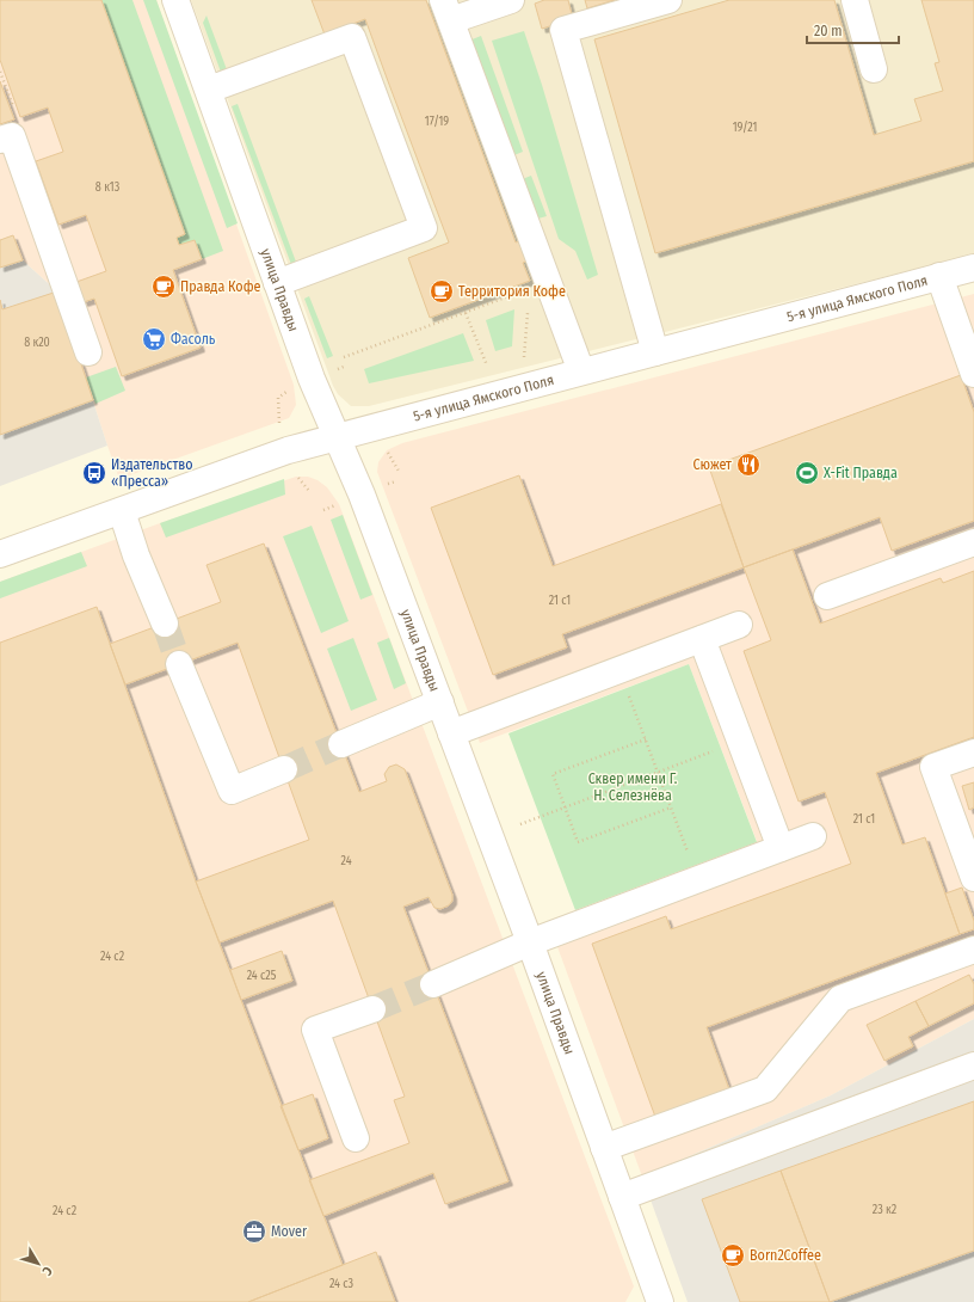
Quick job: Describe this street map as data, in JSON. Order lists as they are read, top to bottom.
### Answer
{
  "streets": {
    "street": ["улица Правды", "5-я улица Ямского Поля"]
  },
  "crossings": [
    ["улица Правды", "5-я улица Ямского Поля"]
  ],
  "parks": ["Сквер имени Г. Н. Селезнёва"],
  "places": {
    "cafe": ["Правда Кофе", "Территория Кофе", "Born2Coffee"],
    "supermarket": ["Фасоль"],
    "restaurant": ["Сюжет"],
    "bus stop": ["Издательство «Пресса»"],
    "sports": ["X-Fit Правда"],
    "office": ["Mover"]
  },
  "house_numbers": [
    "17/19",
    "19/21",
    "8 к13",
    "8 к20",
    "21 с1",
    "21 с1",
    "24",
    "24 с2",
    "24 с25",
    "23 к2",
    "24 с2",
    "24 с3"
  ],
  "scale_bar": "20 m",
  "north": "bottom right"
}
